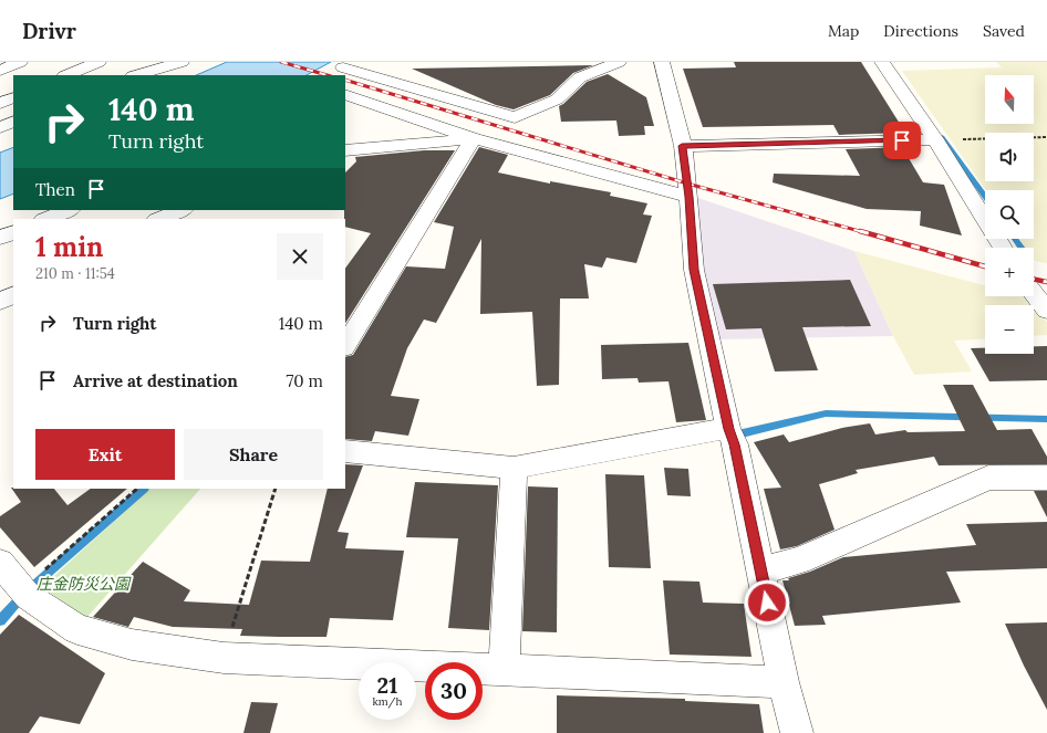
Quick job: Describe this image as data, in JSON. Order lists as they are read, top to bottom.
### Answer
{
  "parks": ["庄金防災公園"],
  "north": "top",
  "page": {
    "header": "Drivr",
    "nav": ["Map", "Directions", "Saved"],
    "map_buttons": ["+", "−"],
    "turn": ["140 m", "Turn right"],
    "then": "Then",
    "heading": ["1 min", "210 m · 11:54"],
    "list": [
      {
        "name": "Turn right",
        "value": "140 m"
      },
      {
        "name": "Arrive at destination",
        "value": "70 m"
      }
    ],
    "buttons": ["Exit", "Share"],
    "speed": "21 km/h",
    "limit": "30"
  }
}
